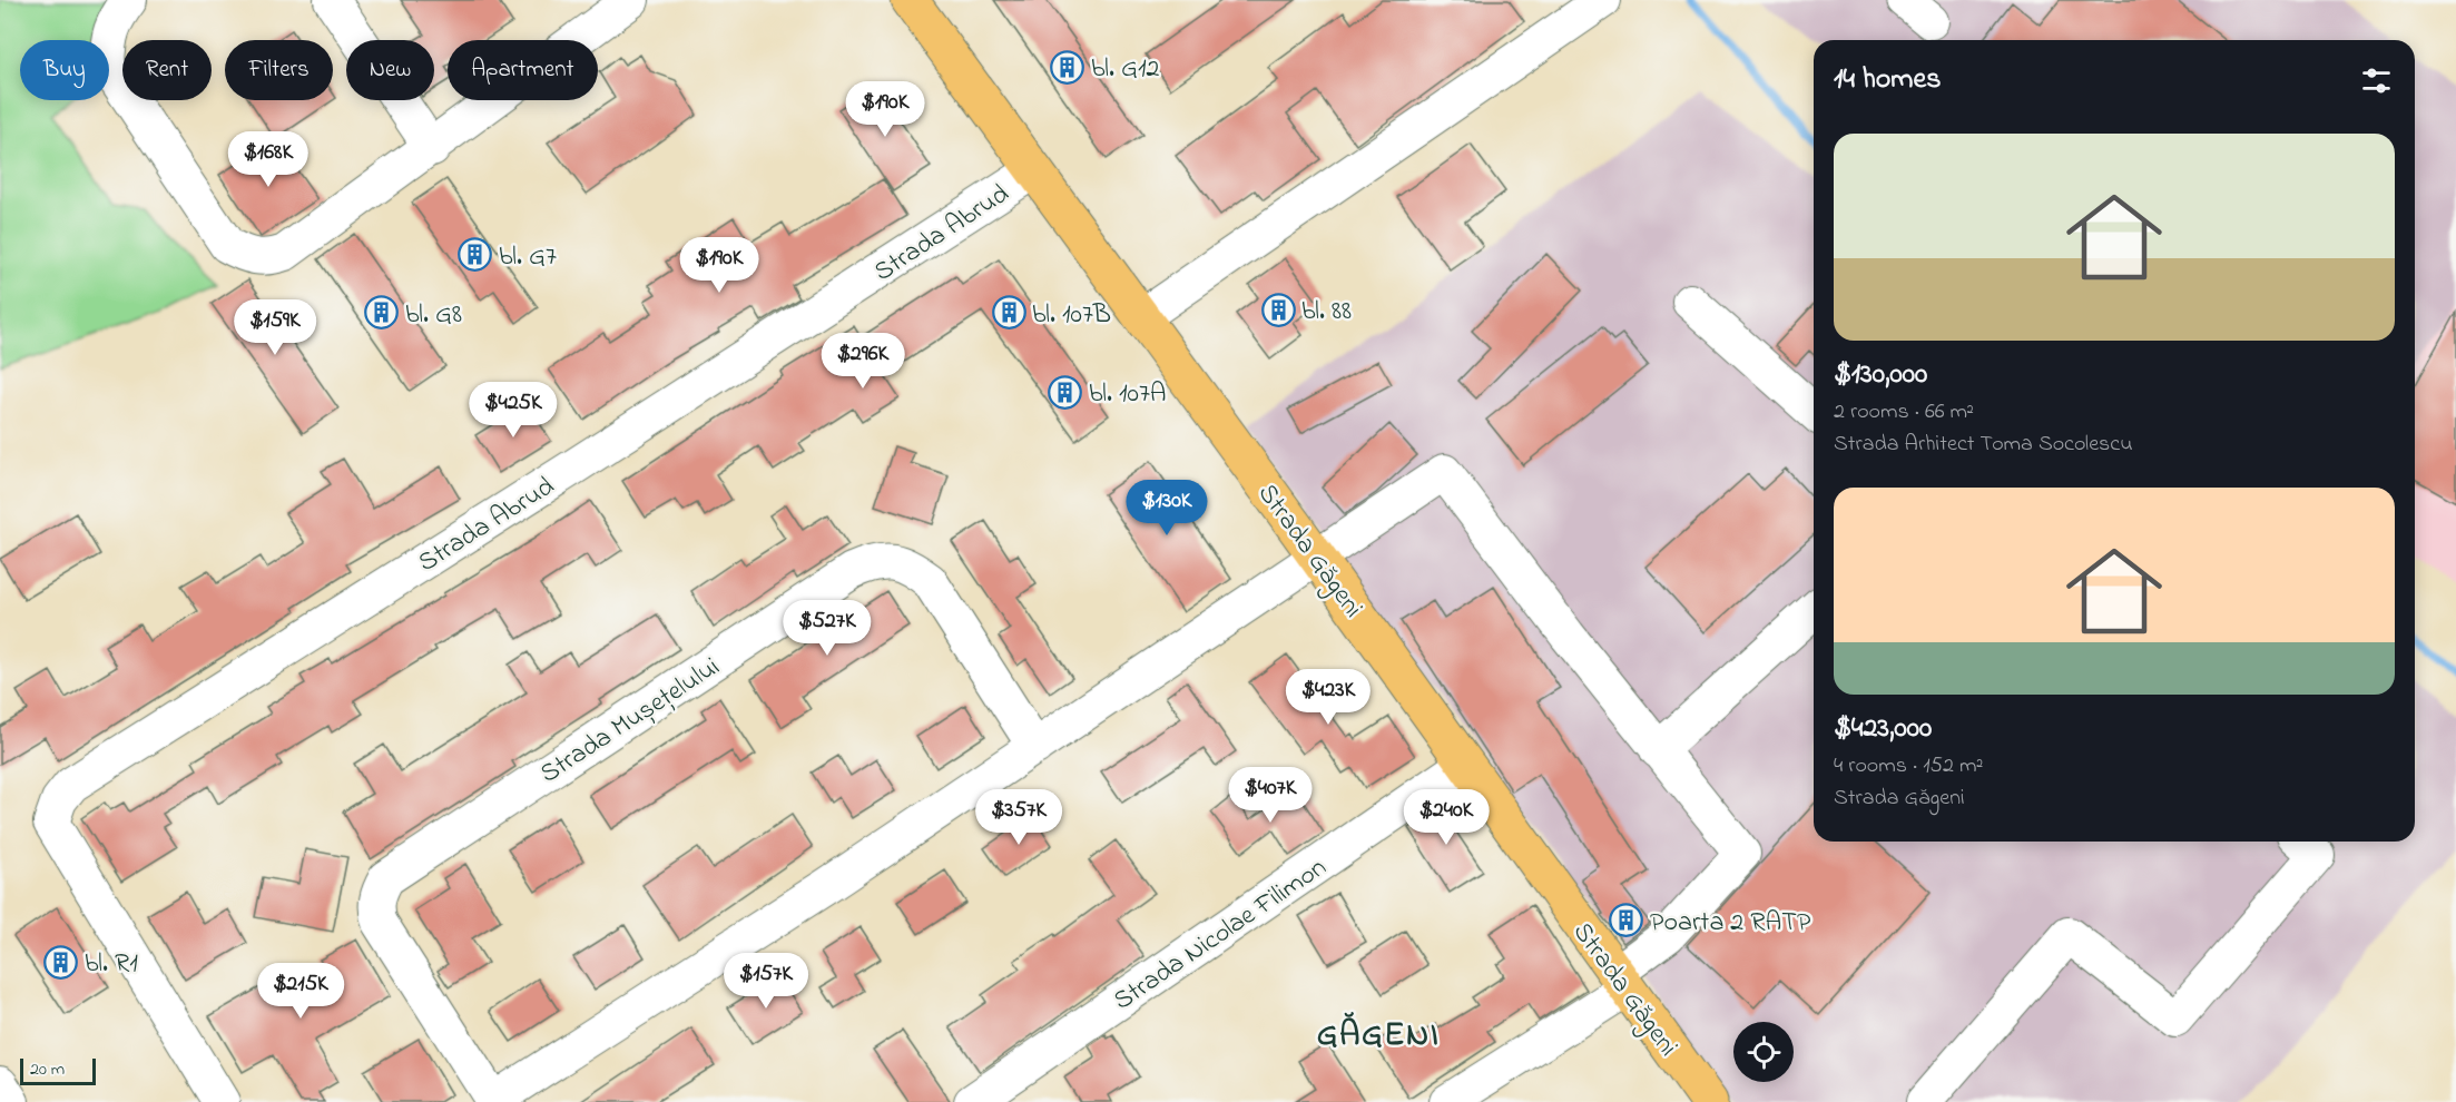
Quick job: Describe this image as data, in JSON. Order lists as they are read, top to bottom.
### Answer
{
  "streets": {
    "main road": ["Strada Găgeni"],
    "street": ["Strada Abrud", "Strada Mușețelului", "Strada Nicolae Filimon"]
  },
  "crossings": [
    ["Strada Abrud", "Strada Găgeni"],
    ["Strada Găgeni", "Strada Nicolae Filimon"]
  ],
  "districts": ["GĂGENI"],
  "places": {
    "building": [
      "bl. G12",
      "bl. G7",
      "bl. 88",
      "bl. G8",
      "bl. 107B",
      "bl. 107A",
      "Poarta 2 RATP",
      "bl. R1"
    ]
  },
  "scale_bar": "20 m",
  "page": {
    "chip": [
      "Buy",
      "Rent",
      "Filters",
      "New",
      "Apartment"
    ],
    "heading": "14 homes",
    "price": [
      "$190K",
      "$168K",
      "$190K",
      "$159K",
      "$296K",
      "$425K",
      "$130K",
      "$527K",
      "$423K",
      "$407K",
      "$357K",
      "$240K",
      "$157K",
      "$215K"
    ],
    "list": [
      {
        "name": "$130,000",
        "note": "2 rooms · 66 m² · Strada Arhitect Toma Socolescu"
      },
      {
        "name": "$423,000",
        "note": "4 rooms · 152 m² · Strada Găgeni"
      }
    ],
    "scale": "20 m"
  }
}
